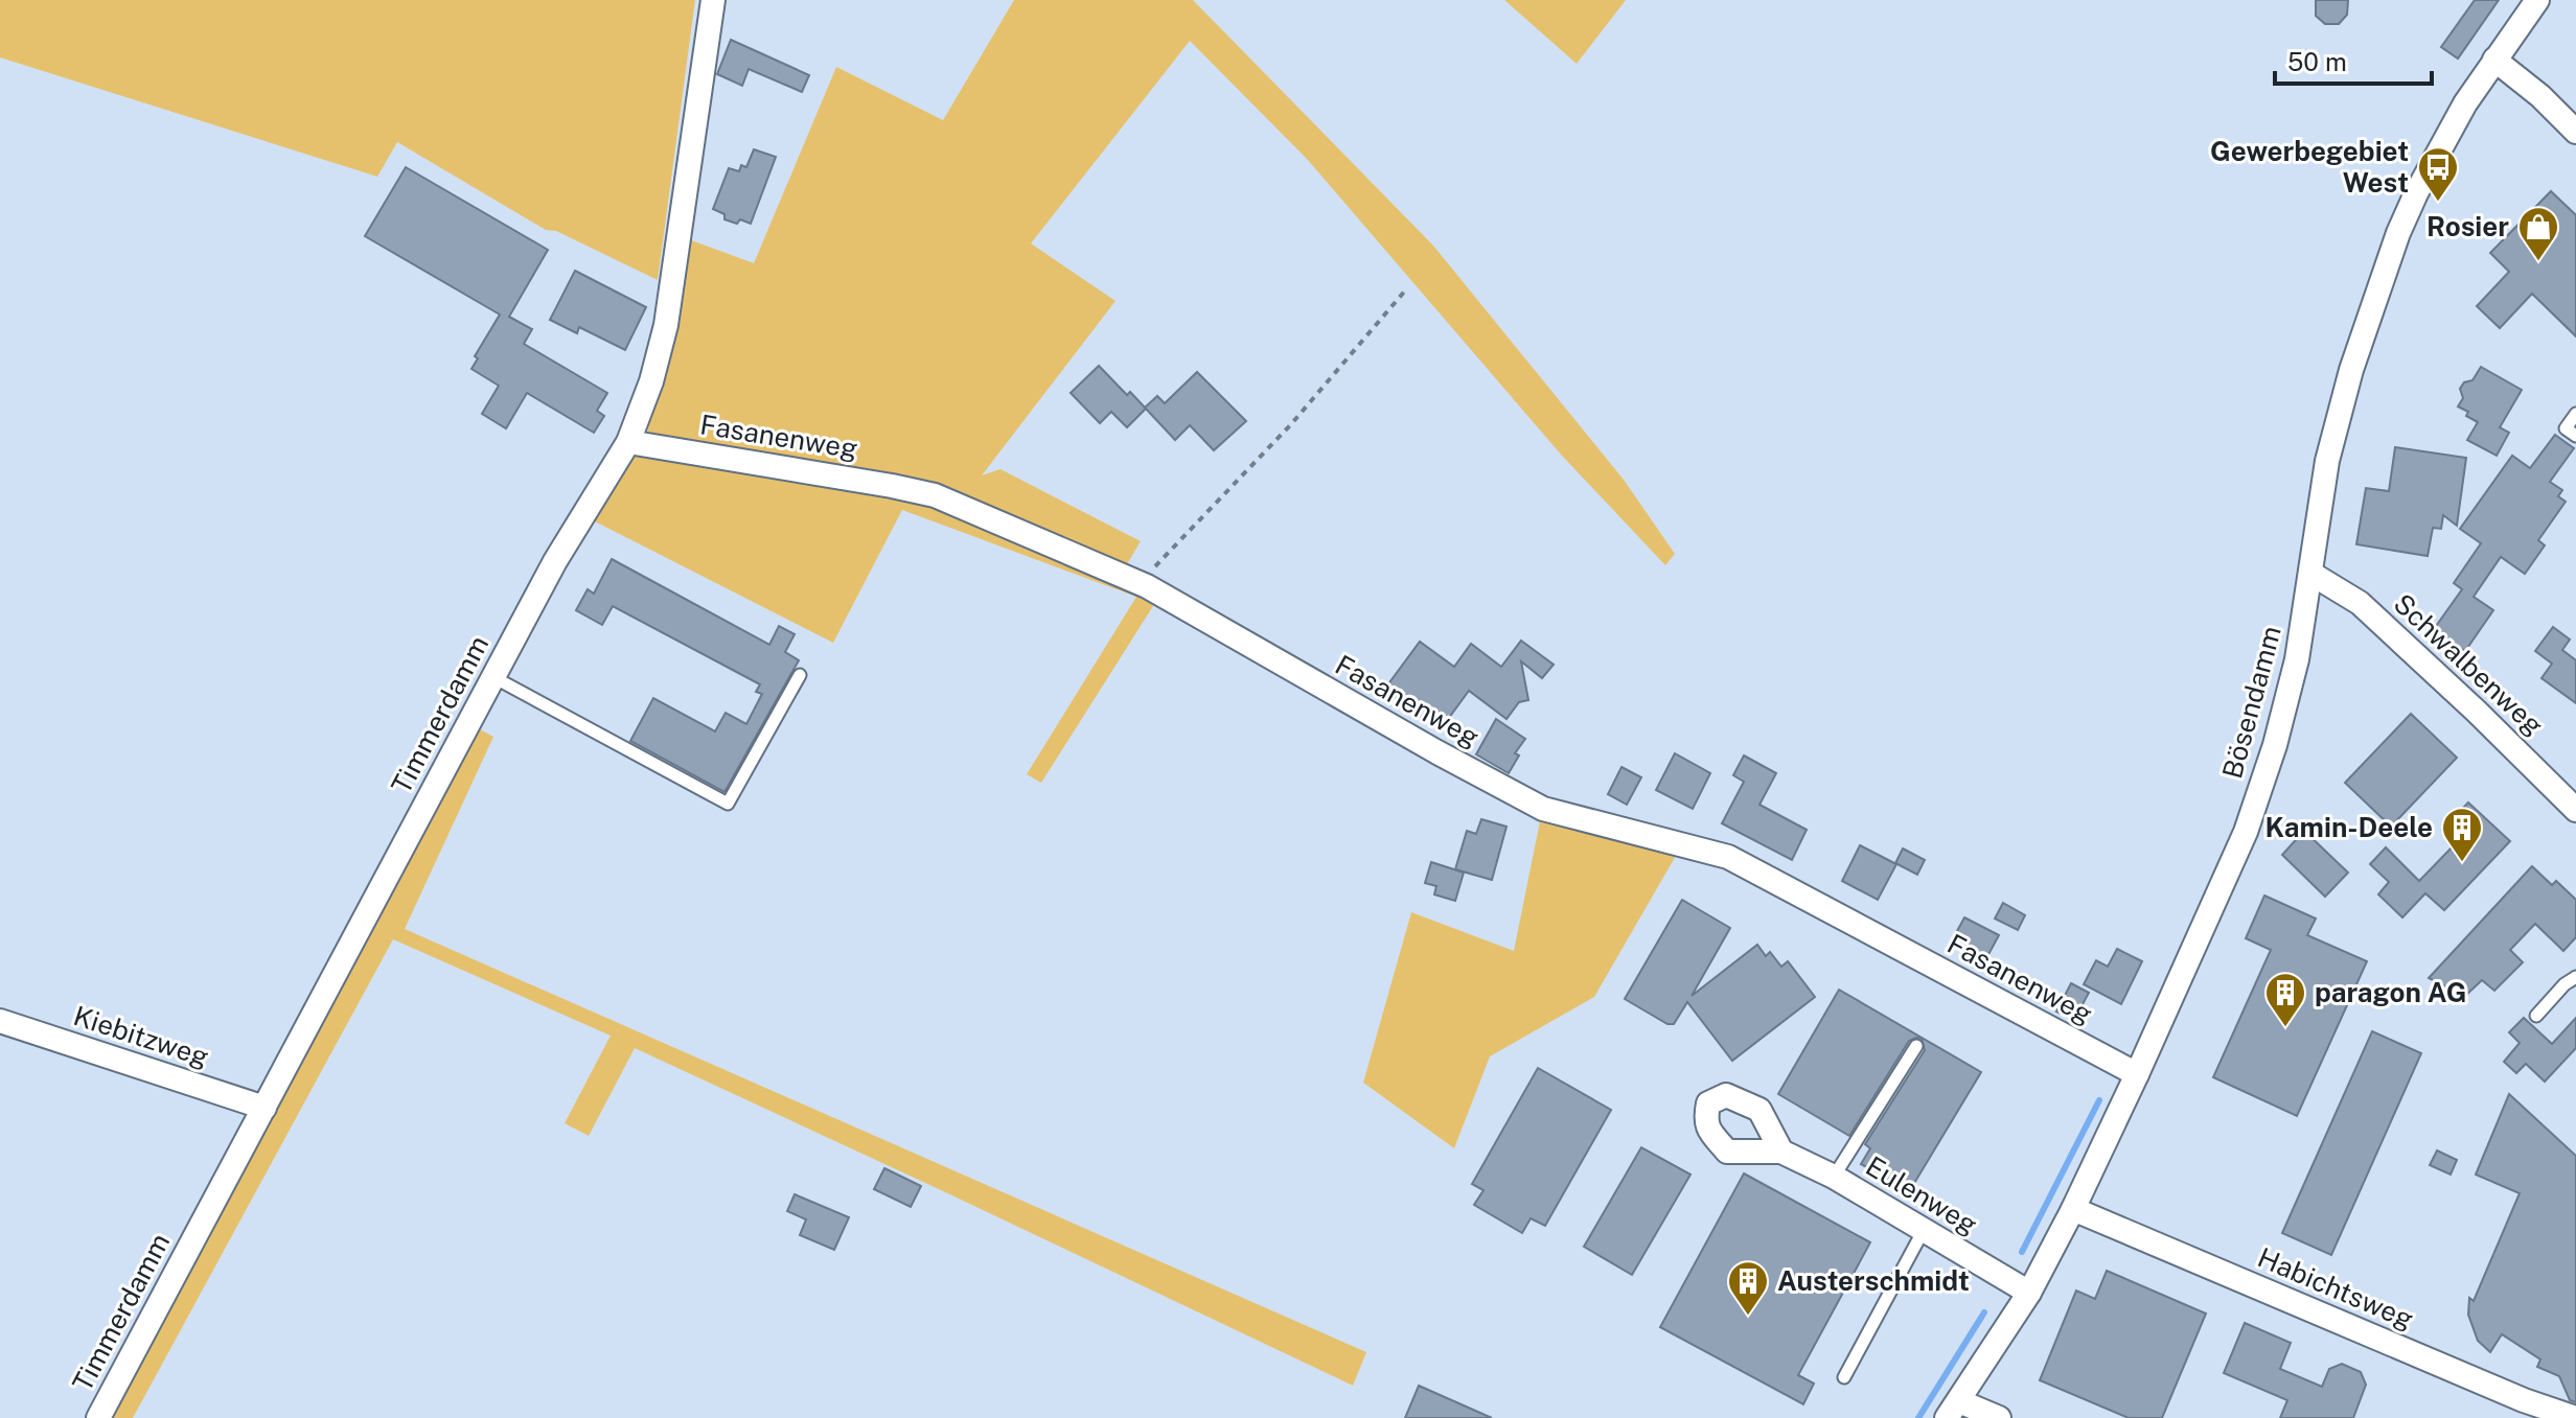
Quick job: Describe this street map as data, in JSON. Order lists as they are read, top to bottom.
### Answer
{
  "streets": {
    "street": [
      "Fasanenweg",
      "Schwalbenweg",
      "Bösendamm",
      "Timmerdamm",
      "Kiebitzweg",
      "Eulenweg",
      "Habichtsweg"
    ]
  },
  "crossings": [
    ["Fasanenweg", "Bösendamm"],
    ["Fasanenweg", "Timmerdamm"],
    ["Schwalbenweg", "Bösendamm"],
    ["Bösendamm", "Eulenweg"],
    ["Bösendamm", "Habichtsweg"],
    ["Timmerdamm", "Kiebitzweg"]
  ],
  "places": {
    "bus stop": ["Gewerbegebiet West"],
    "shop": ["Rosier"],
    "building": ["Kamin-Deele", "paragon AG", "Austerschmidt"]
  },
  "scale_bar": "50 m"
}
